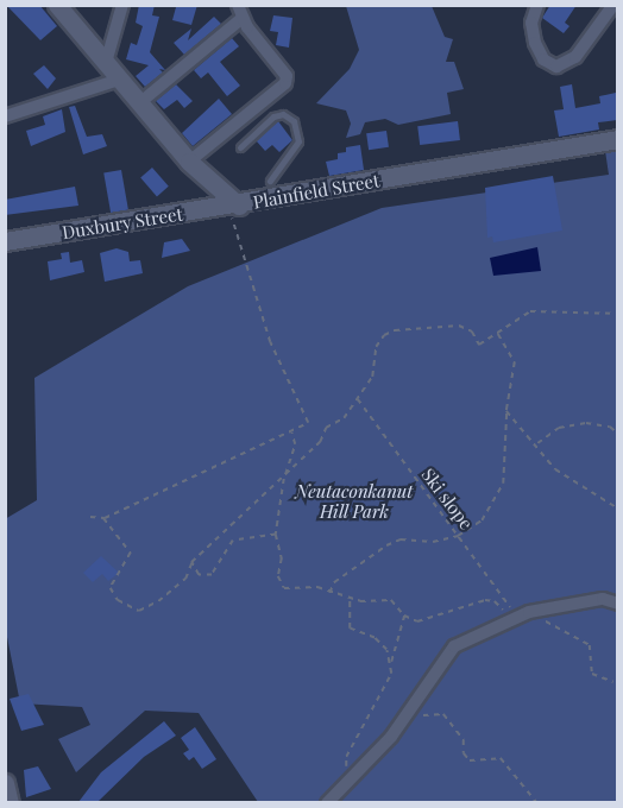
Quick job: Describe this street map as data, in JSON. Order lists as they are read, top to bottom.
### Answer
{
  "streets": {
    "main road": ["Plainfield Street", "Duxbury Street"],
    "path": ["Ski slope"]
  },
  "crossings": [
    ["Plainfield Street", "Duxbury Street"]
  ],
  "parks": ["Neutaconkanut Hill Park"]
}
